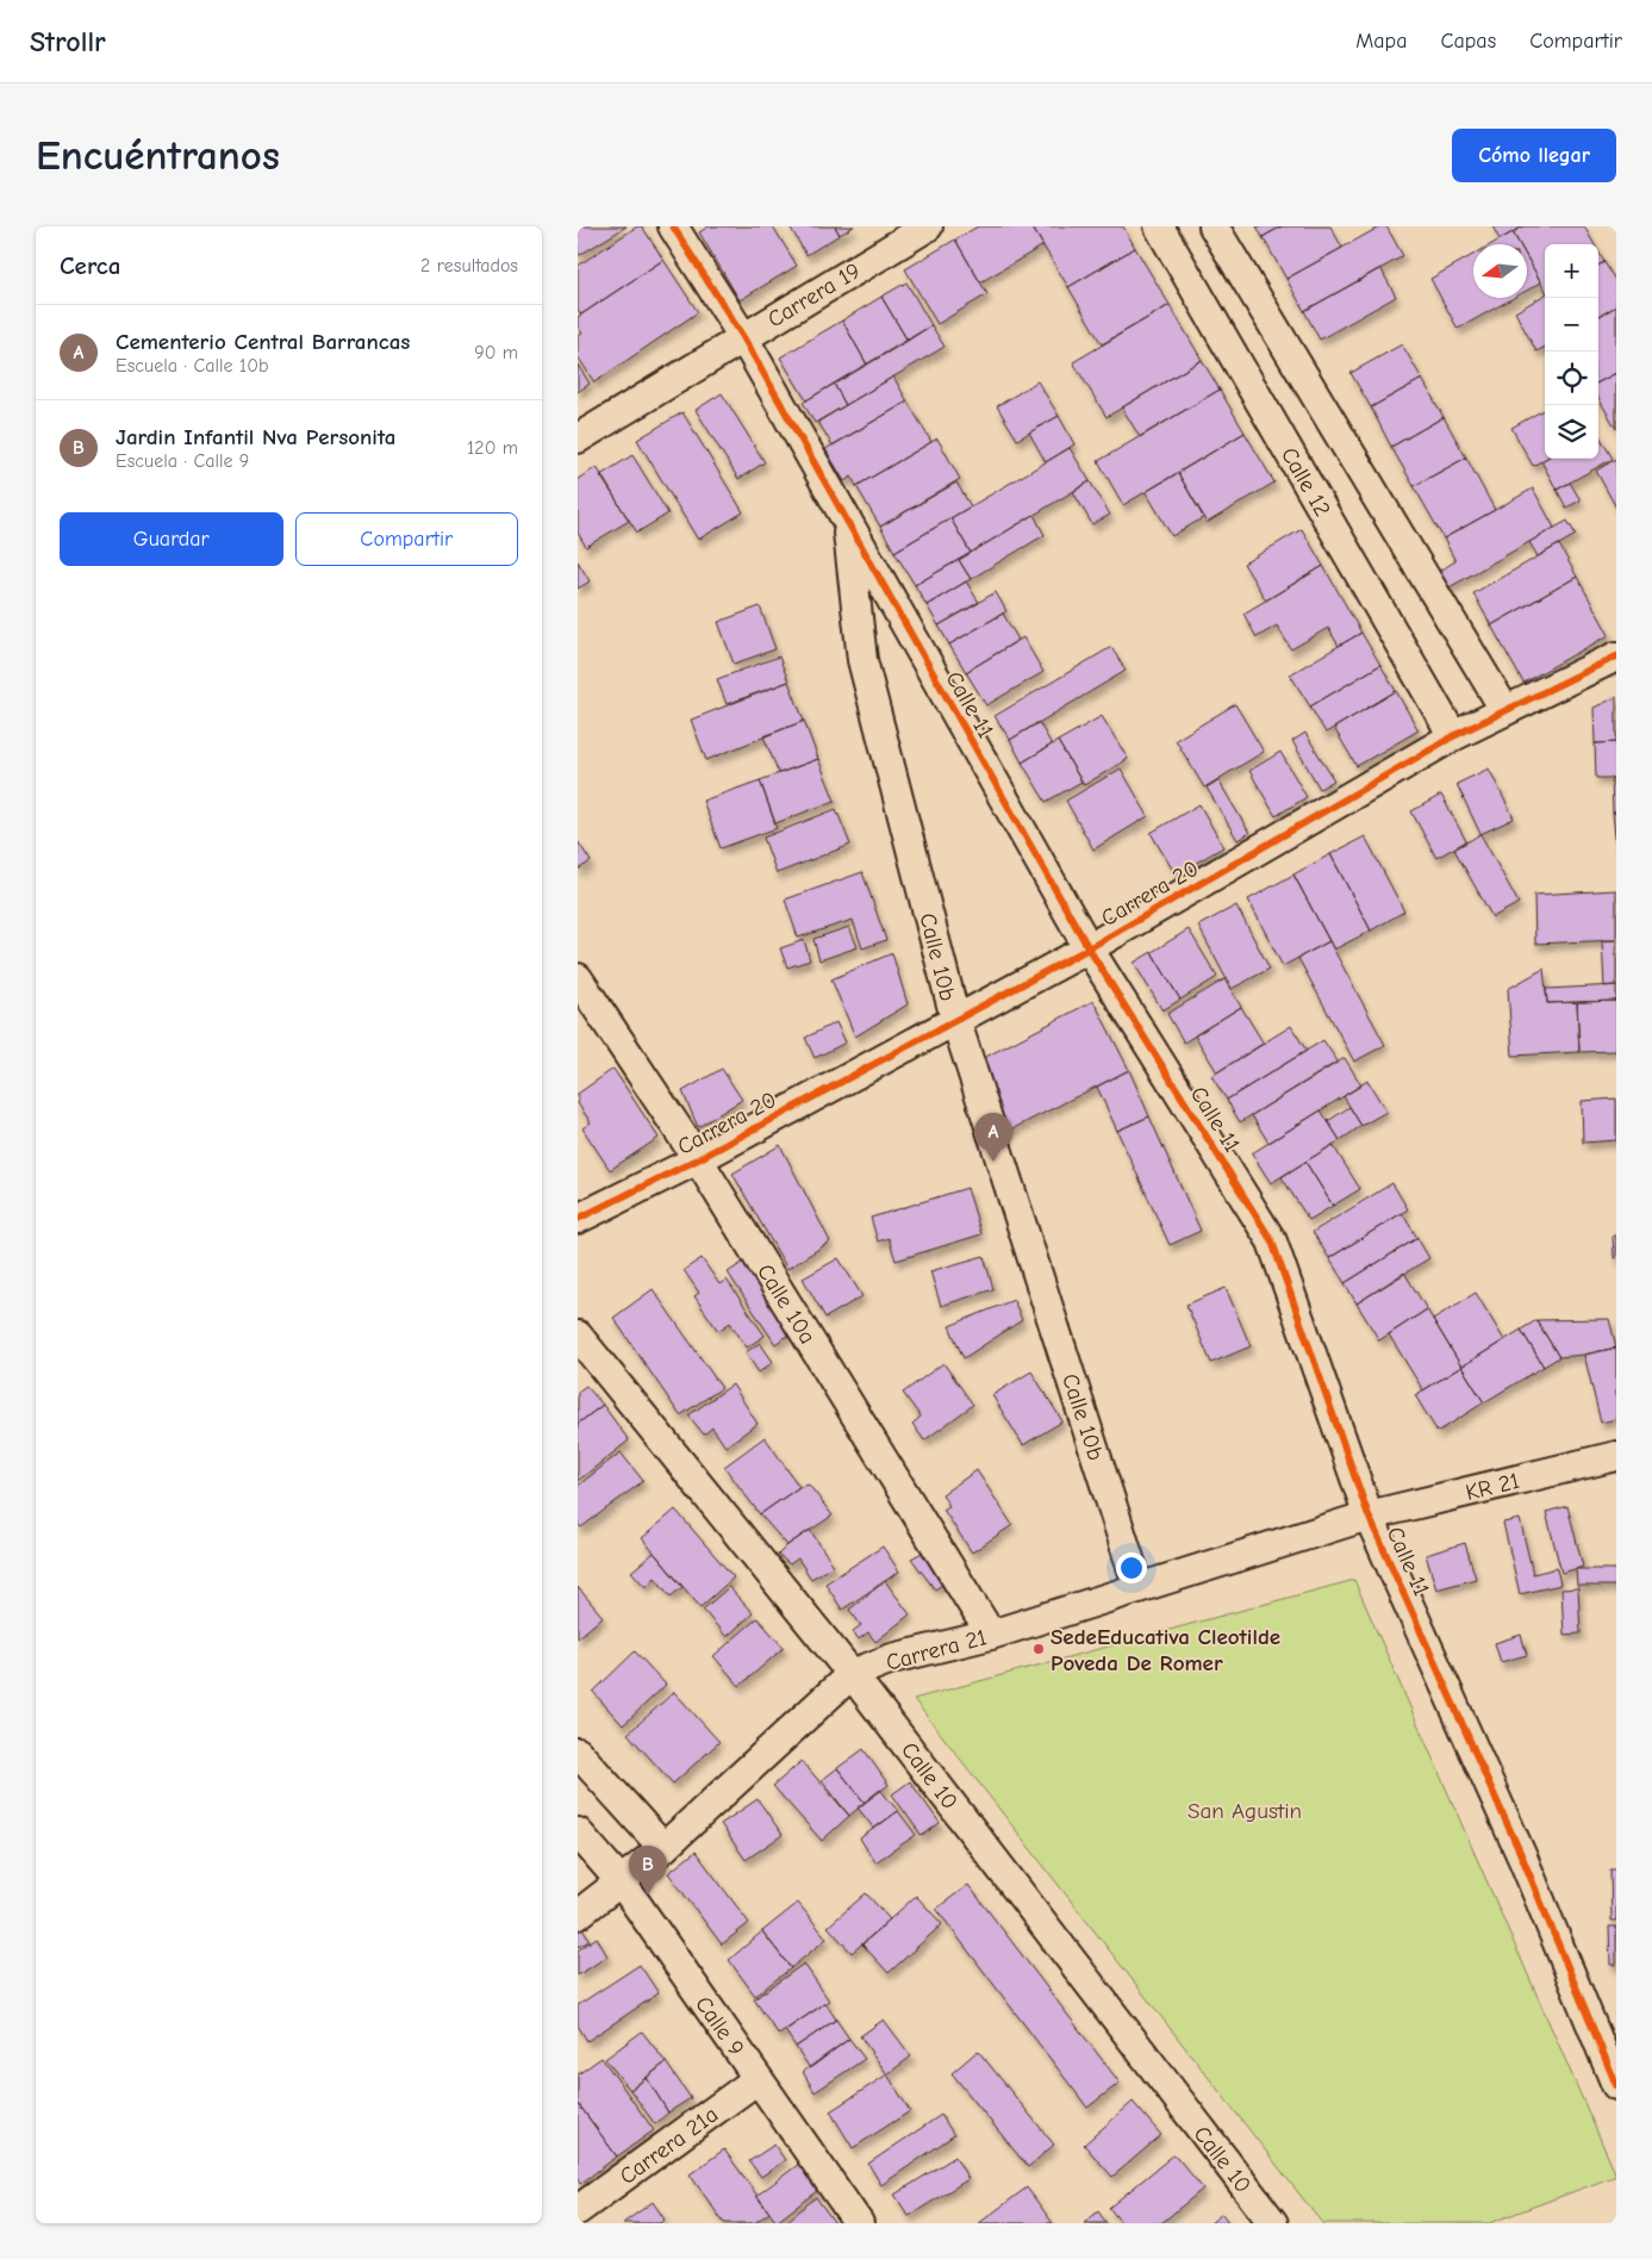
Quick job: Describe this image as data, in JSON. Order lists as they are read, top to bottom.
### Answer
{
  "streets": {
    "street": [
      "Carrera 19",
      "Calle 12",
      "Calle 11",
      "Carrera 20",
      "Calle 10b",
      "Calle 10a",
      "KR 21",
      "Carrera 21",
      "Calle 10",
      "Calle 9",
      "Carrera 21a"
    ]
  },
  "crossings": [
    ["Carrera 19", "Calle 11"],
    ["Calle 12", "Carrera 20"],
    ["Calle 11", "Carrera 20"],
    ["Calle 11", "Calle 10b"],
    ["Calle 11", "KR 21"],
    ["Calle 11", "Carrera 21"],
    ["Carrera 20", "Calle 10b"],
    ["Carrera 20", "Calle 10a"],
    ["Calle 10b", "Carrera 21"],
    ["Calle 10a", "Carrera 21"],
    ["KR 21", "Carrera 21"],
    ["Carrera 21", "Calle 10"],
    ["Carrera 21", "Calle 9"],
    ["Calle 9", "Carrera 21a"]
  ],
  "parks": ["San Agustin"],
  "places": ["SedeEducativa Cleotilde Poveda De Romer"],
  "north": "left",
  "page": {
    "header": "Strollr",
    "nav": ["Mapa", "Capas", "Compartir"],
    "buttons": [
      "Cómo llegar",
      ["Guardar", "Compartir"]
    ],
    "title": "Encuéntranos",
    "heading": ["Cerca", "2 resultados"],
    "map_buttons": ["+", "−"],
    "list": [
      {
        "mark": "A",
        "name": "Cementerio Central Barrancas",
        "note": "Escuela · Calle 10b",
        "value": "90 m"
      },
      {
        "mark": "B",
        "name": "Jardin Infantil Nva Personita",
        "note": "Escuela · Calle 9",
        "value": "120 m"
      }
    ],
    "pins": ["A", "B"]
  }
}
